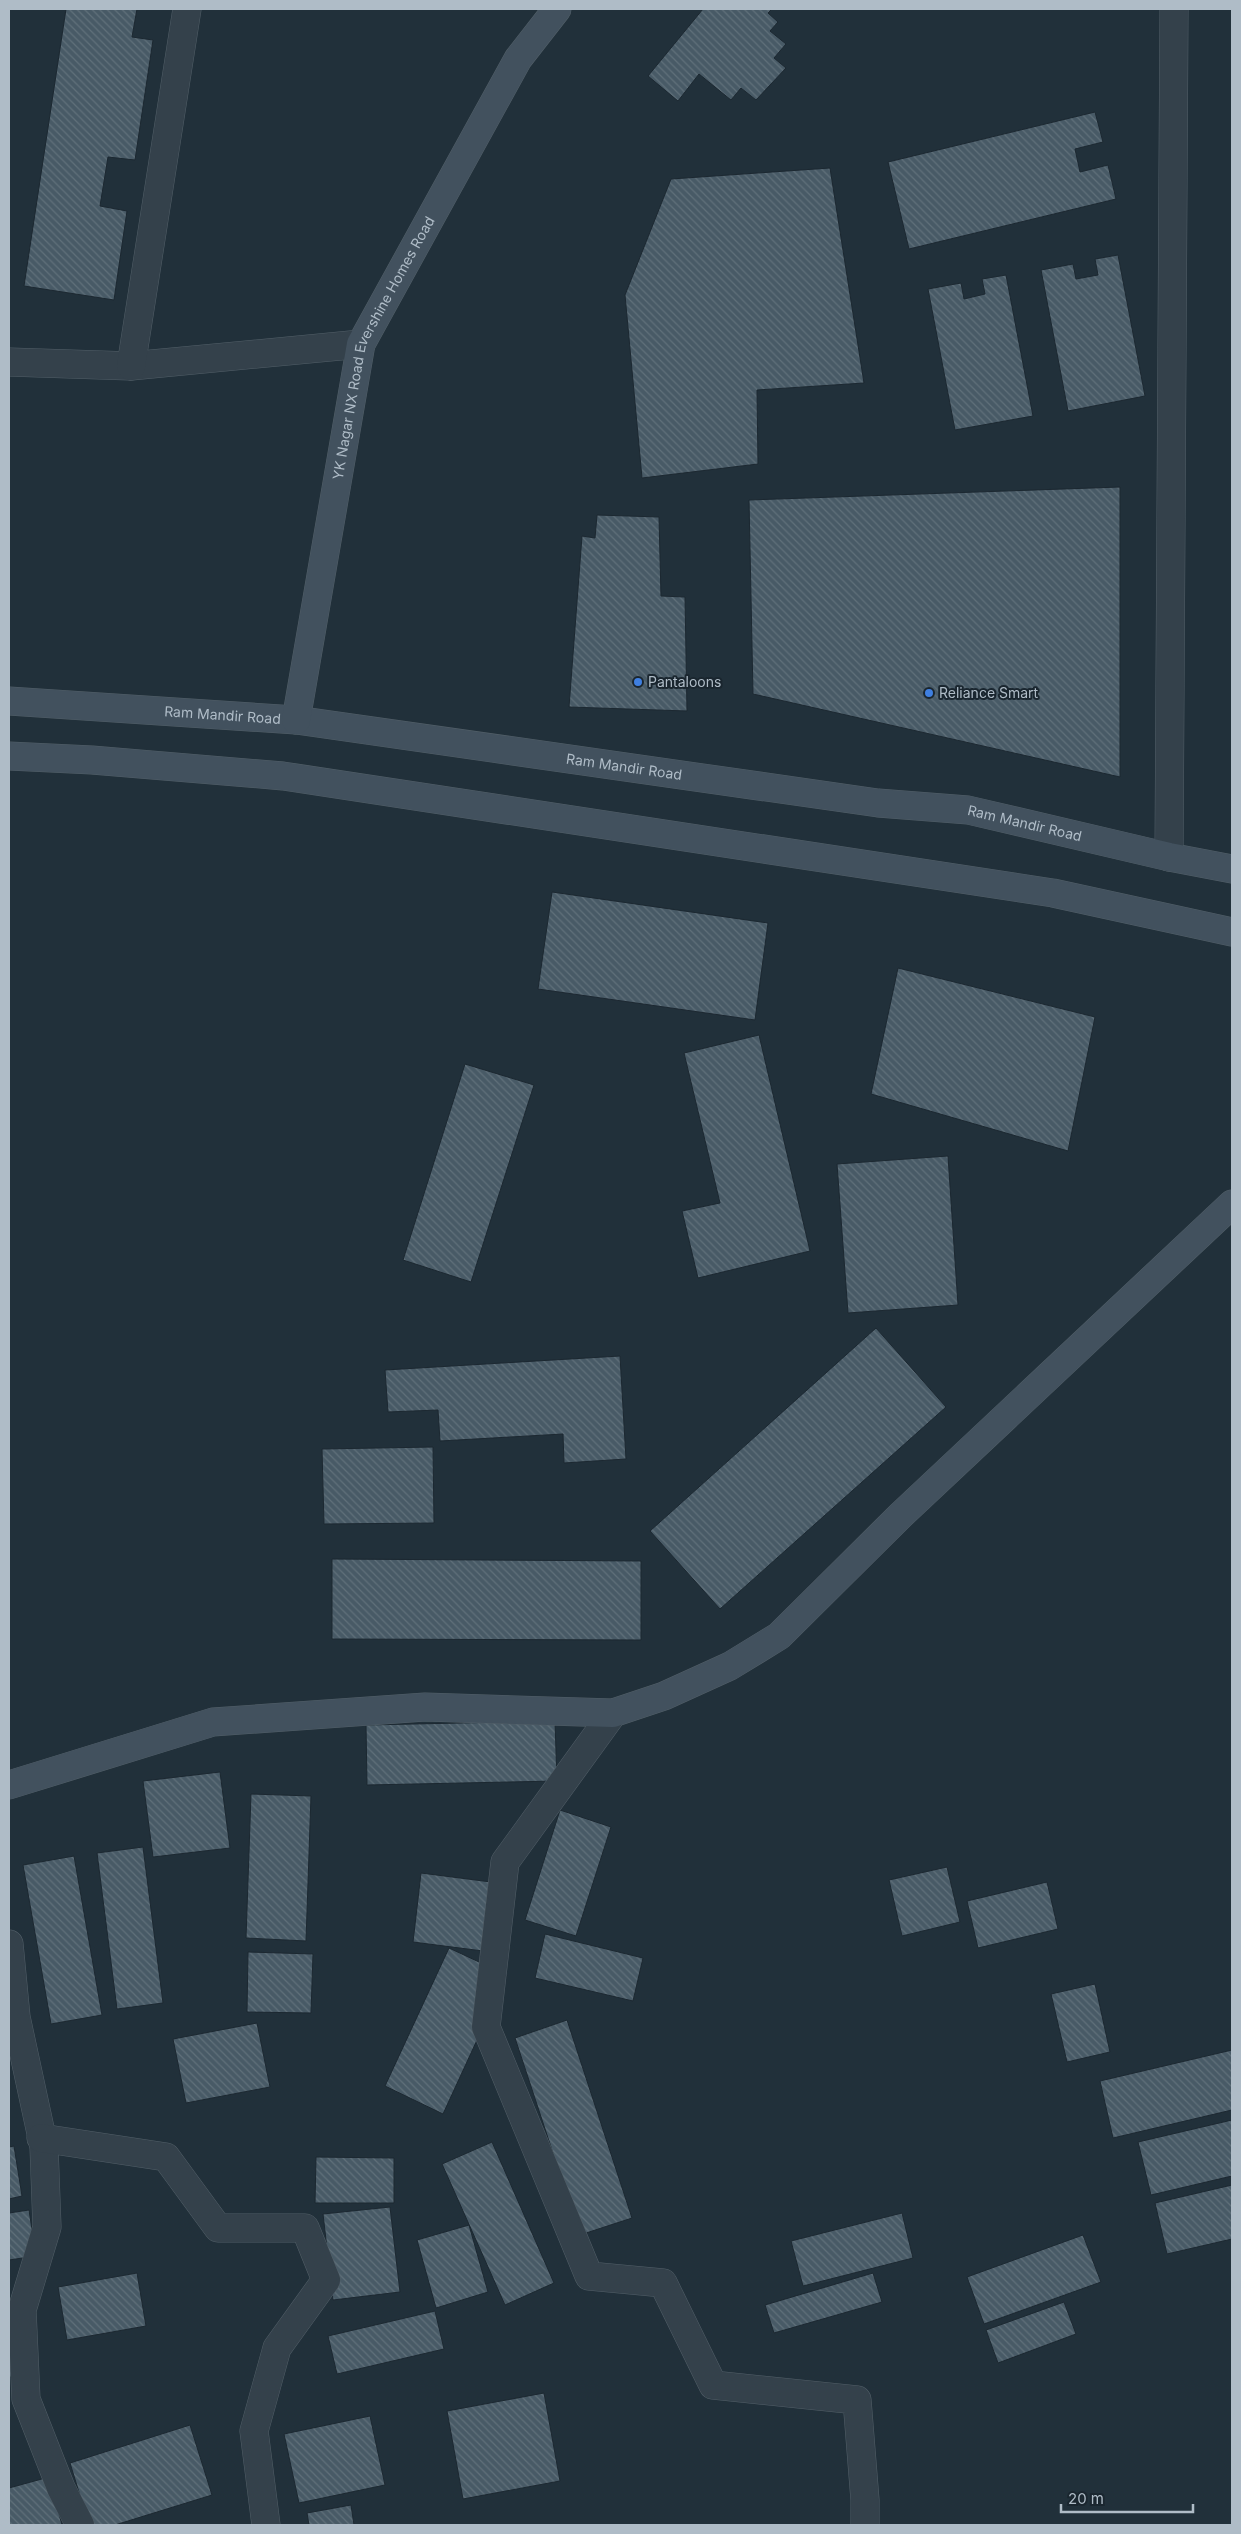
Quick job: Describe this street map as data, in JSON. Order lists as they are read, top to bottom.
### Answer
{
  "streets": {
    "main road": ["YK Nagar NX Road Evershine Homes Road", "Ram Mandir Road"]
  },
  "crossings": [
    ["YK Nagar NX Road Evershine Homes Road", "Ram Mandir Road"]
  ],
  "places": ["Pantaloons", "Reliance Smart"],
  "scale_bar": "20 m"
}
